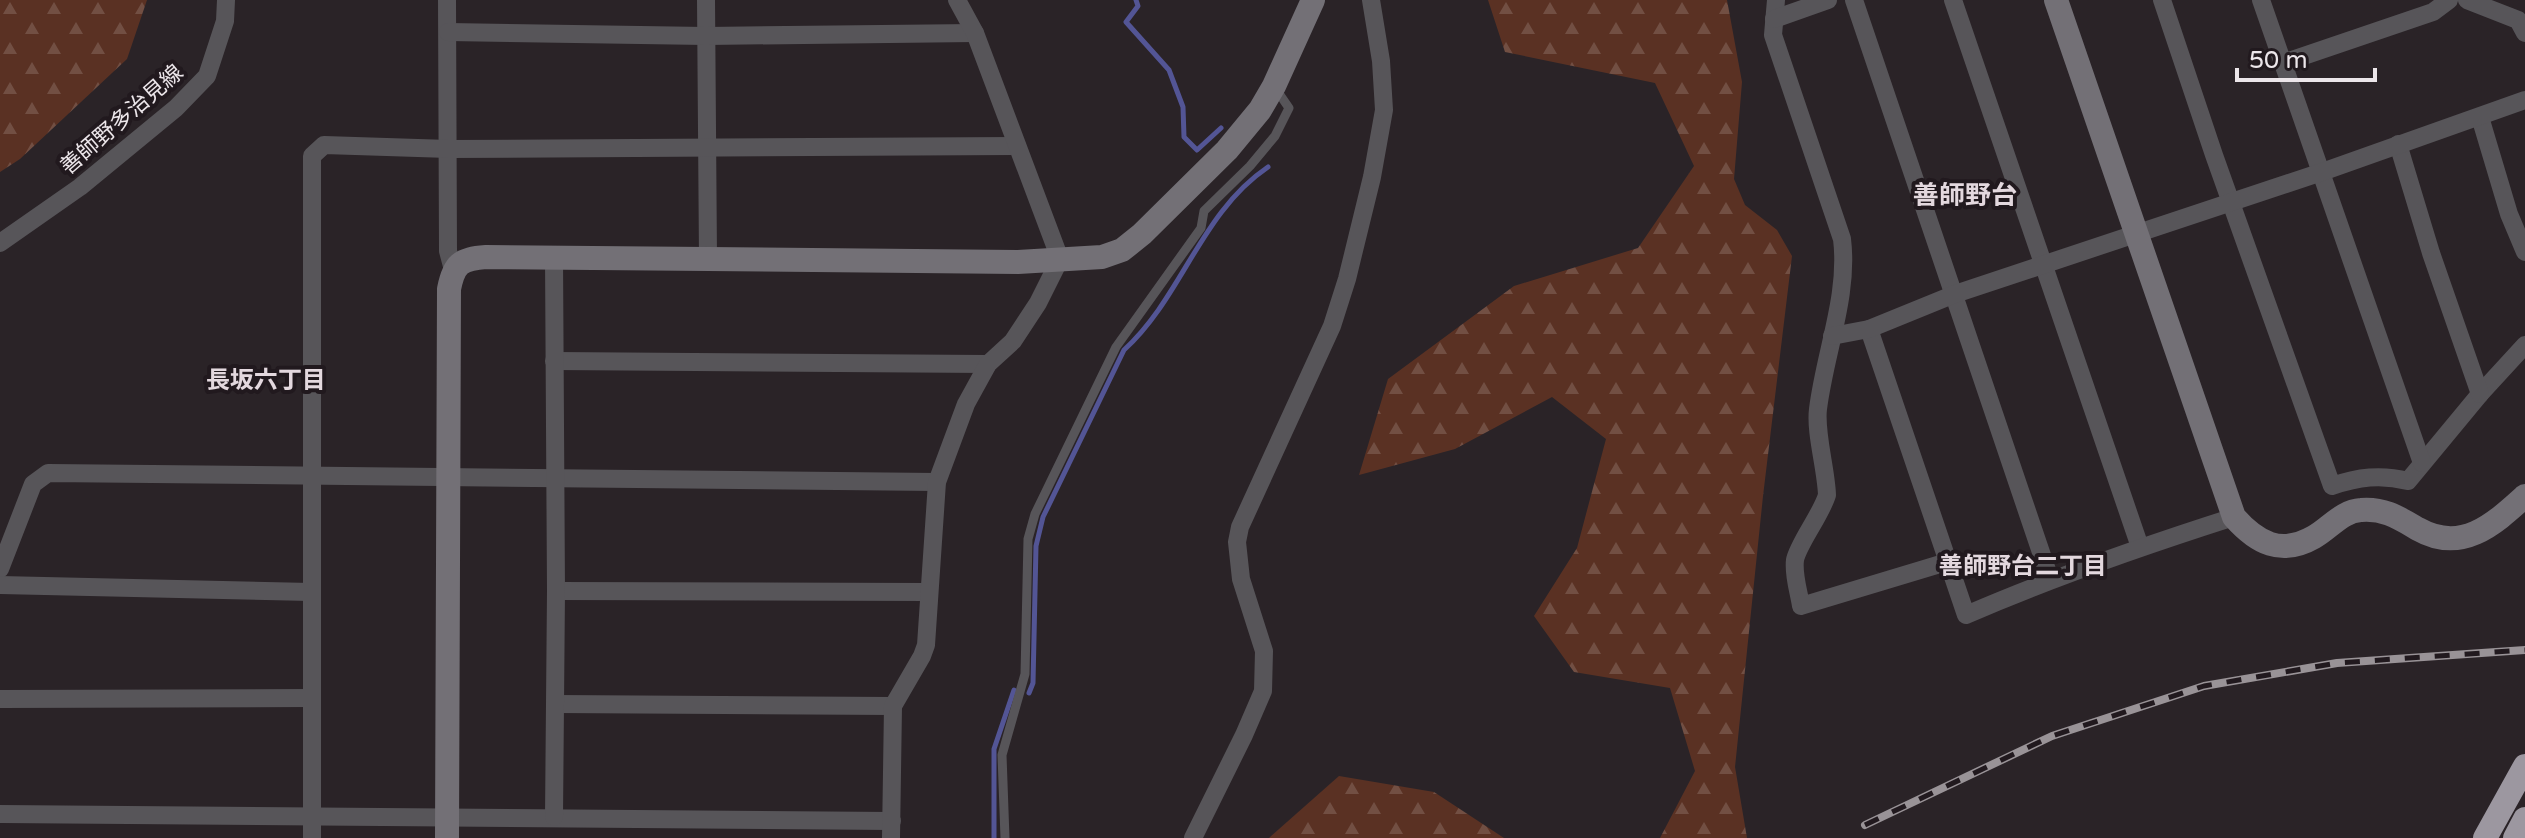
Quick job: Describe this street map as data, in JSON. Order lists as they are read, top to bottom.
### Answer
{
  "streets": {
    "street": ["善師野多治見線"]
  },
  "districts": ["善師野台", "長坂六丁目", "善師野台二丁目"],
  "scale_bar": "50 m"
}
